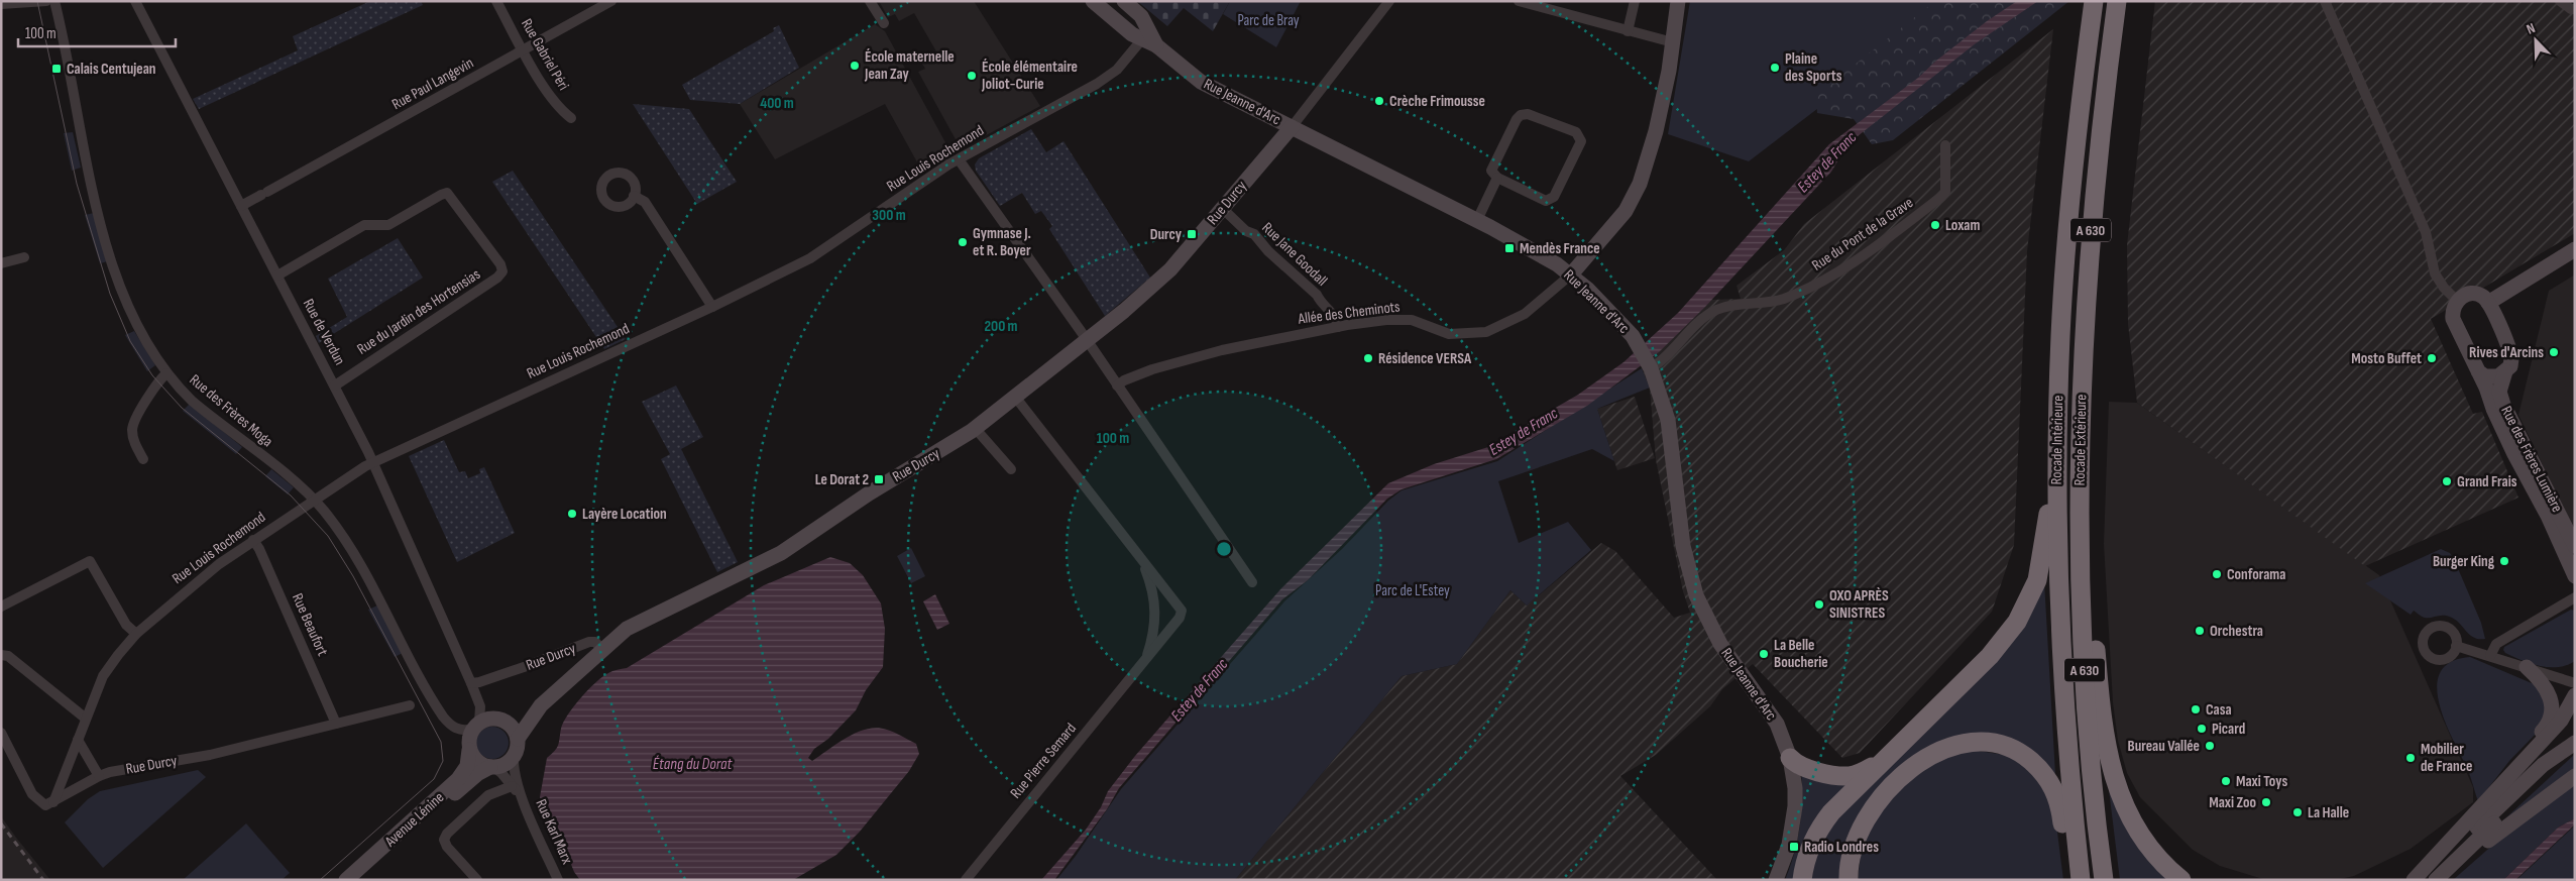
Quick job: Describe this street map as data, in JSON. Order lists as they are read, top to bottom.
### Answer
{
  "streets": {
    "highway": ["A 630", "Rocade Intérieure", "Rocade Extérieure"],
    "street": [
      "Rue Gabriel Péri",
      "Rue Paul Langevin",
      "Rue Jeanne d'Arc",
      "Rue Louis Rochemond",
      "Rue Durcy",
      "Rue du Pont de la Grave",
      "Rue Jane Goodall",
      "Rue du Jardin des Hortensias",
      "Allée des Cheminots",
      "Rue de Verdun",
      "Rue des Frères Moga",
      "Rue des Frères Lumière",
      "Rue Beaufort",
      "Rue Pierre Semard",
      "Avenue Lénine",
      "Rue Karl Marx"
    ]
  },
  "crossings": [
    ["Rue Gabriel Péri", "Rue Paul Langevin"],
    ["Rue Paul Langevin", "Rue de Verdun"],
    ["Rue Jeanne d'Arc", "Rue Louis Rochemond"],
    ["Rue Jeanne d'Arc", "Rue Durcy"],
    ["Rue Jeanne d'Arc", "Rue du Pont de la Grave"],
    ["Rue Jeanne d'Arc", "Allée des Cheminots"],
    ["Rue Louis Rochemond", "Rue Durcy"],
    ["Rue Louis Rochemond", "Rue de Verdun"],
    ["Rue Louis Rochemond", "Rue des Frères Moga"],
    ["Rue Louis Rochemond", "Rue Beaufort"],
    ["Rue Durcy", "Rue Jane Goodall"],
    ["Rue Durcy", "Rue de Verdun"],
    ["Rue Durcy", "Rue Beaufort"],
    ["Rue Durcy", "Rue Pierre Semard"],
    ["Rue Jane Goodall", "Allée des Cheminots"],
    ["Rue du Jardin des Hortensias", "Rue de Verdun"],
    ["Rue de Verdun", "Rue des Frères Moga"],
    ["Rue de Verdun", "Avenue Lénine"],
    ["Rue de Verdun", "Rue Karl Marx"],
    ["Rue des Frères Moga", "Avenue Lénine"],
    ["Rue des Frères Moga", "Rue Karl Marx"],
    ["Avenue Lénine", "Rue Karl Marx"]
  ],
  "water": ["Estey de Franc", "Étang du Dorat"],
  "parks": ["Parc de Bray", "Parc de L'Estey"],
  "places": {
    "other": [
      "École maternelle Jean Zay",
      "Plaine des Sports",
      "École élémentaire Joliot-Curie",
      "Crèche Frimousse",
      "Loxam",
      "Gymnase J. et R. Boyer",
      "Rives d'Arcins",
      "Résidence VERSA",
      "Mosto Buffet",
      "Grand Frais",
      "Layère Location",
      "Burger King",
      "Conforama",
      "OXO APRÈS SINISTRES",
      "Orchestra",
      "La Belle Boucherie",
      "Casa",
      "Picard",
      "Bureau Vallée",
      "Mobilier de France",
      "Maxi Toys",
      "Maxi Zoo",
      "La Halle"
    ],
    "transit": [
      "Calais Centujean",
      "Durcy",
      "Mendès France",
      "Le Dorat 2",
      "Radio Londres"
    ]
  },
  "scale_bar": "100 m",
  "north": "top left",
  "rings": [
    "400 m",
    "300 m",
    "200 m",
    "100 m"
  ]
}
